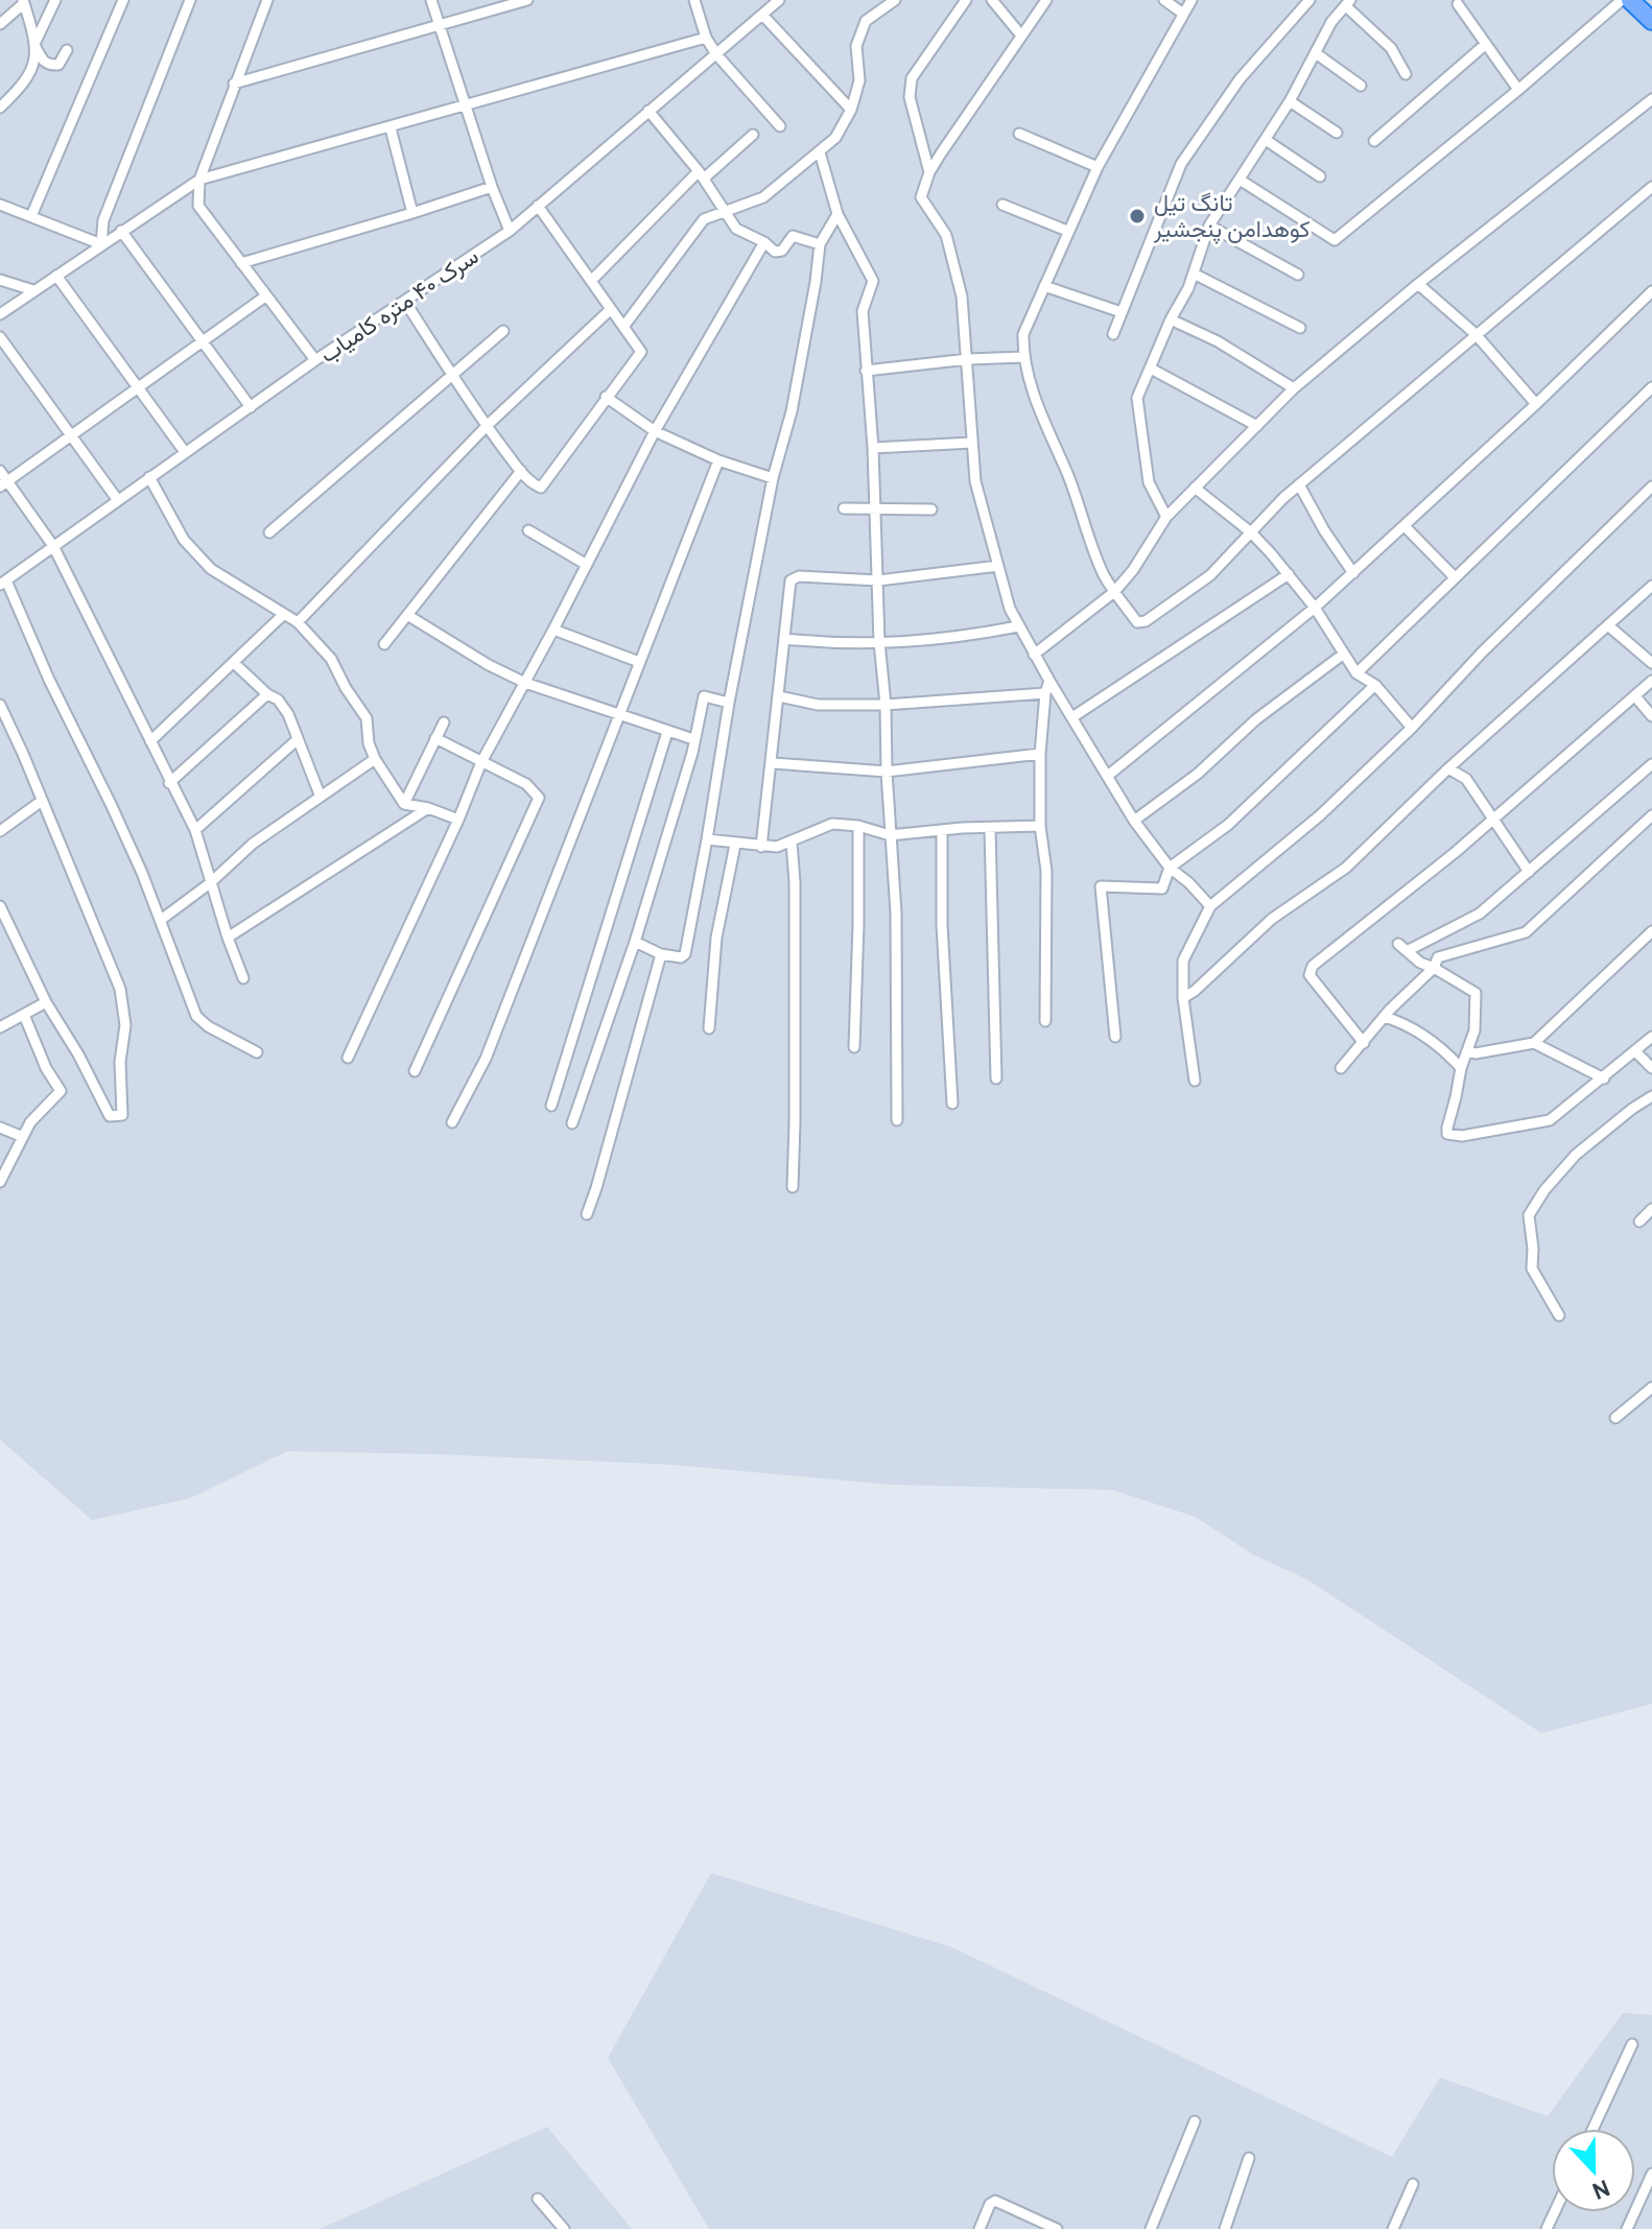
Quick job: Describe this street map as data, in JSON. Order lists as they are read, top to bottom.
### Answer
{
  "streets": {
    "street": ["سرک ۴۰ متره کامیاب"]
  },
  "places": ["تانگ تیل کوهدامن پنجشیر"],
  "north": "bottom"
}
